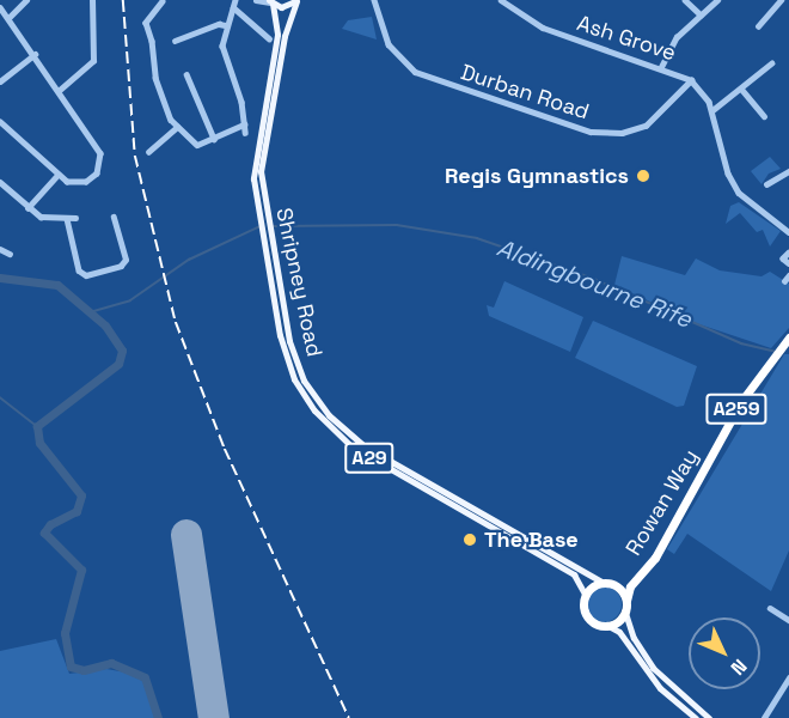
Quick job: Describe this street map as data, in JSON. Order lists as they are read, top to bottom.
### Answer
{
  "streets": {
    "highway": ["A259", "Rowan Way"],
    "main road": ["Shripney Road", "A29"],
    "street": ["Ash Grove", "Durban Road"]
  },
  "crossings": [
    ["Ash Grove", "Durban Road"],
    ["Shripney Road", "Rowan Way"]
  ],
  "water": ["Aldingbourne Rife"],
  "places": ["Regis Gymnastics", "The Base"],
  "north": "bottom right"
}
